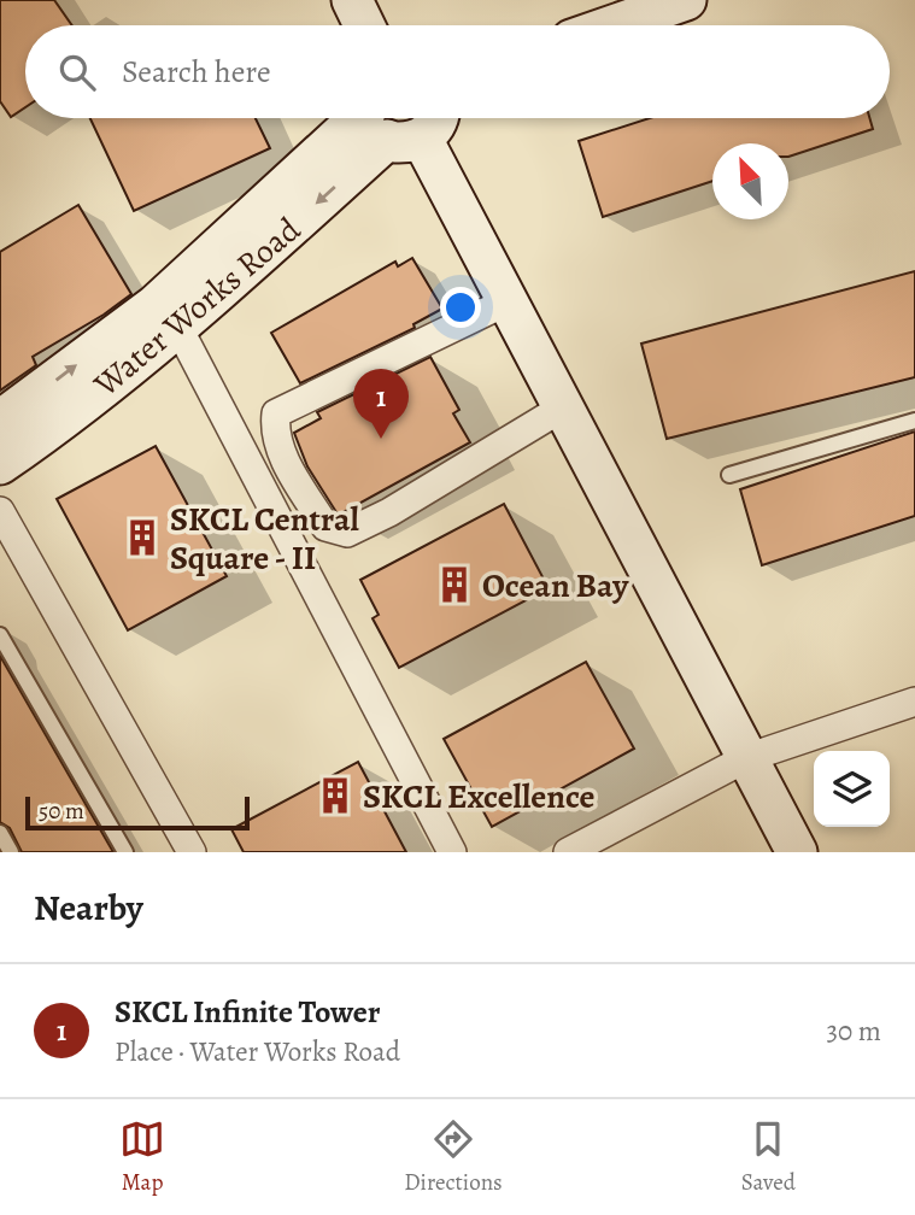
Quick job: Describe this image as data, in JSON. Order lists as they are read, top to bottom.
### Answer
{
  "streets": {
    "main road": ["Water Works Road"]
  },
  "places": {
    "building": ["SKCL Central Square - II", "Ocean Bay", "SKCL Excellence"]
  },
  "scale_bar": "50 m",
  "north": "top left",
  "page": {
    "search": "Search here",
    "pins": "1",
    "scale": "50 m",
    "heading": "Nearby",
    "list": [
      {
        "mark": "1",
        "name": "SKCL Infinite Tower",
        "note": "Place · Water Works Road",
        "value": "30 m"
      }
    ],
    "nav": ["Map", "Directions", "Saved"]
  }
}
